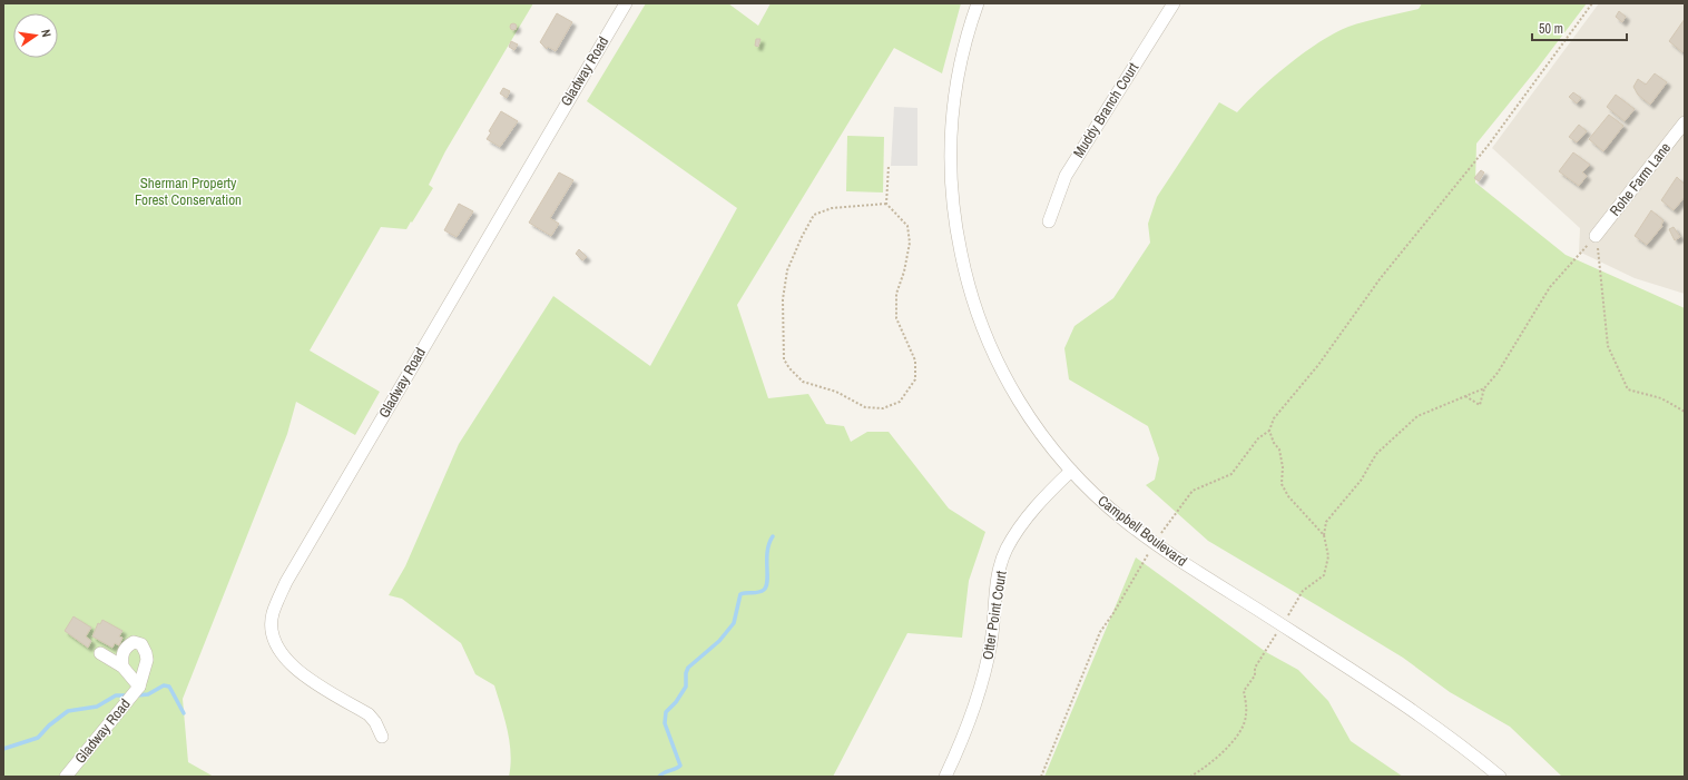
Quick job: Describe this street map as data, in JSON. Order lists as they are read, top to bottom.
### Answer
{
  "streets": {
    "street": [
      "Gladway Road",
      "Muddy Branch Court",
      "Rohe Farm Lane",
      "Campbell Boulevard",
      "Otter Point Court"
    ]
  },
  "crossings": [
    ["Campbell Boulevard", "Otter Point Court"]
  ],
  "parks": ["Sherman Property Forest Conservation"],
  "scale_bar": "50 m",
  "north": "right"
}
